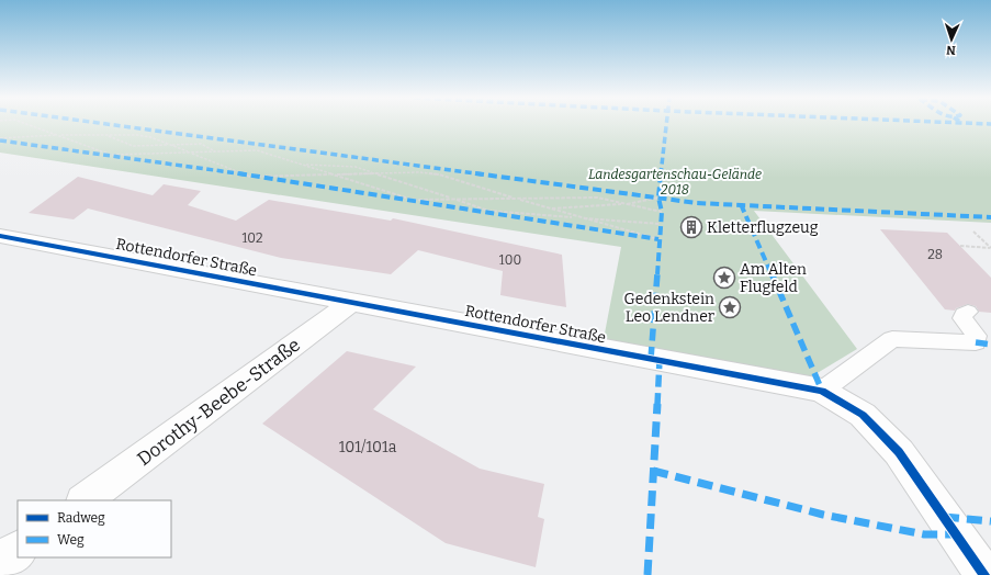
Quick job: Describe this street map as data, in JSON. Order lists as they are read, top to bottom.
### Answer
{
  "streets": {
    "street": ["Rottendorfer Straße", "Dorothy-Beebe-Straße"]
  },
  "crossings": [
    ["Rottendorfer Straße", "Dorothy-Beebe-Straße"]
  ],
  "parks": ["Landesgartenschau-Gelände 2018"],
  "places": {
    "building": ["Kletterflugzeug"],
    "place": ["Am Alten Flugfeld", "Gedenkstein Leo Lendner"]
  },
  "house_numbers": [
    "102",
    "28",
    "100",
    "101/101a"
  ],
  "legend": ["Radweg", "Weg"],
  "north": "bottom"
}
